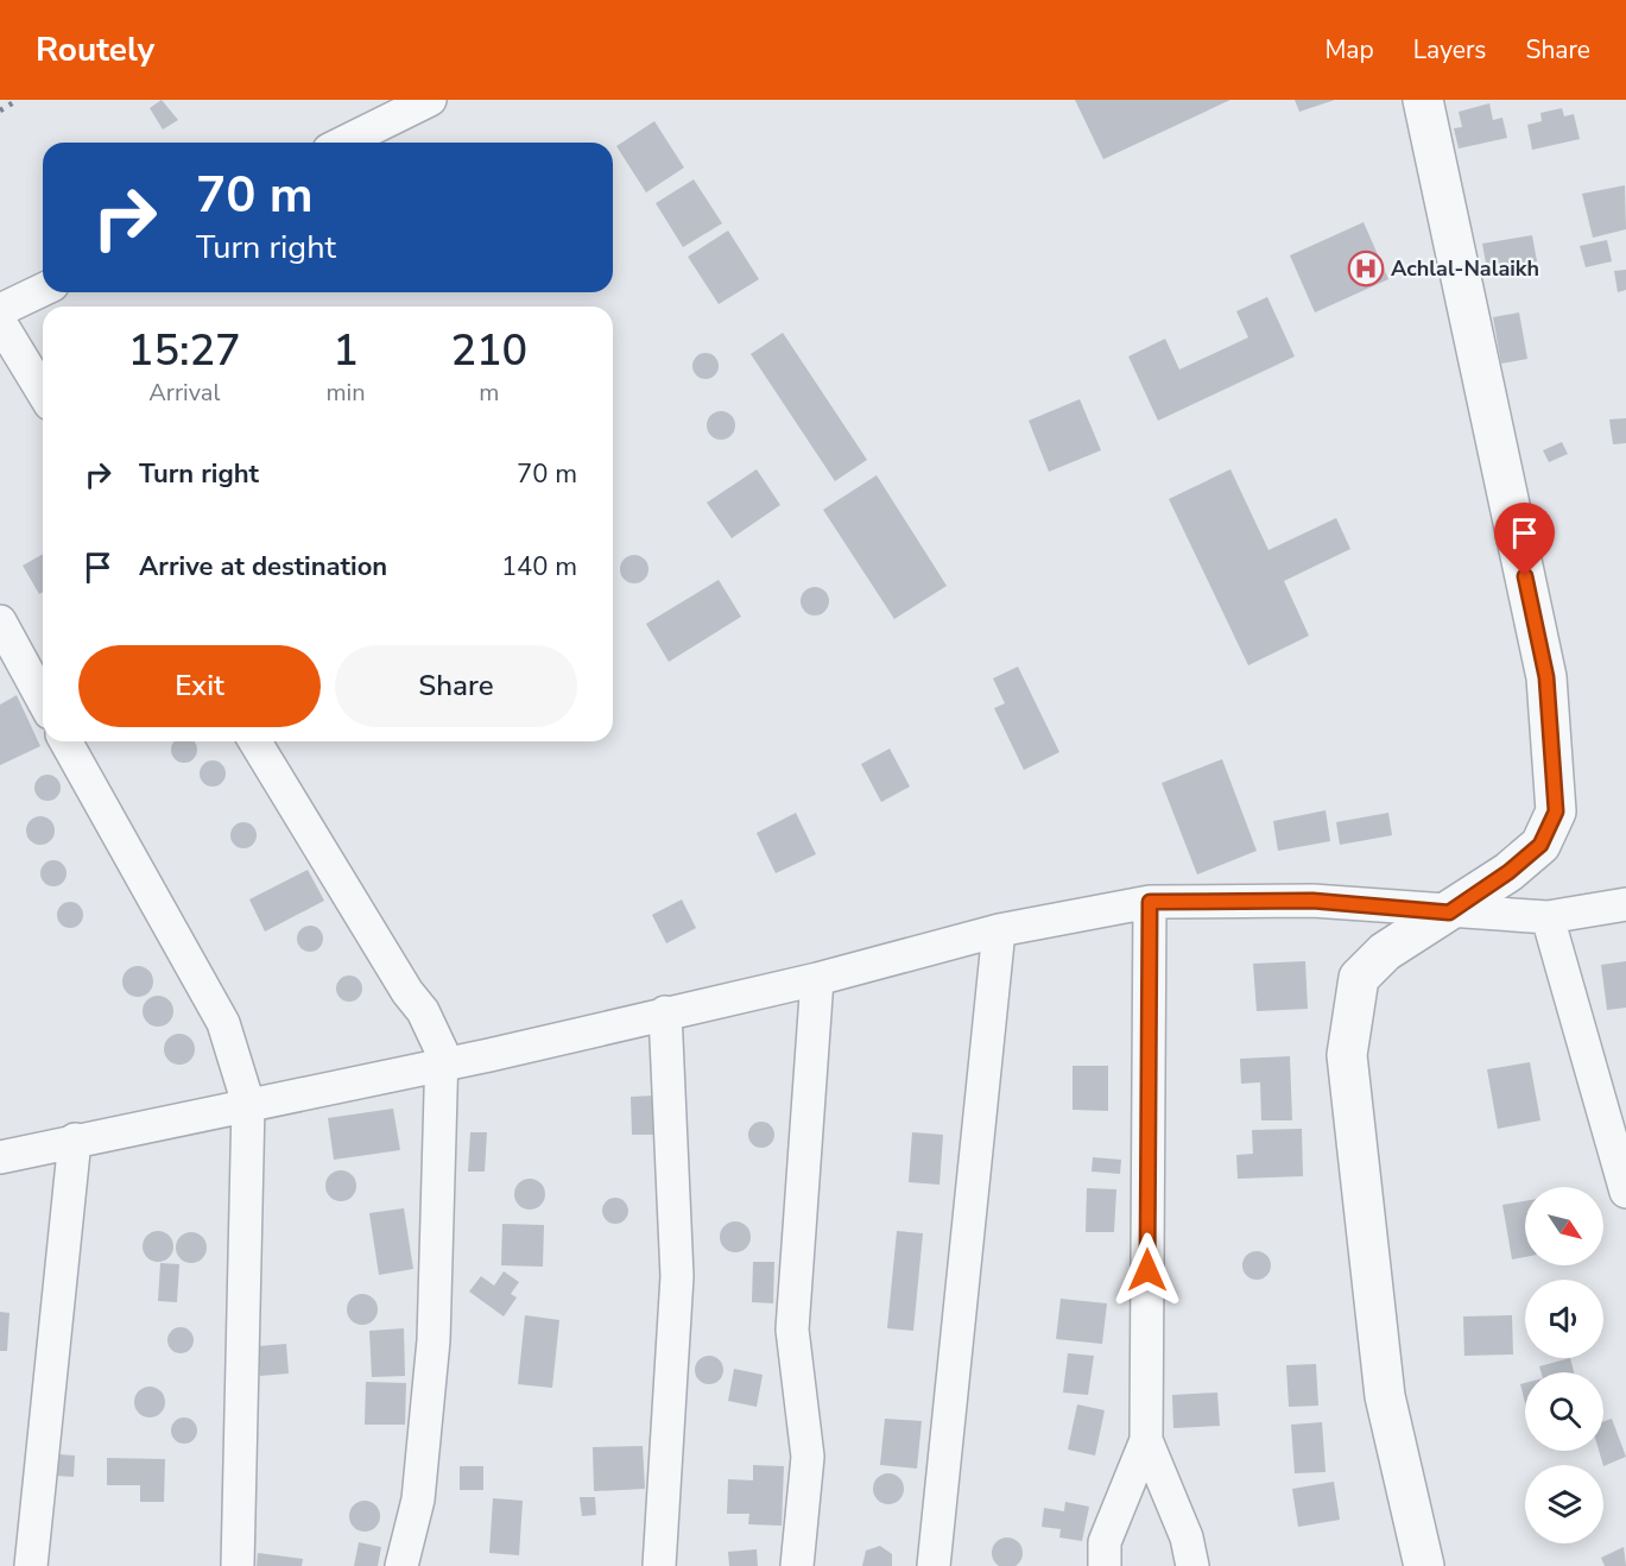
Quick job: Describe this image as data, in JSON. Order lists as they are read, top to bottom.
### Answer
{
  "places": {
    "hospital": ["Achlal-Nalaikh"]
  },
  "north": "bottom right",
  "page": {
    "header": "Routely",
    "nav": ["Map", "Layers", "Share"],
    "turn": ["70 m", "Turn right"],
    "eta": [
      "15:27",
      "Arrival",
      "1",
      "min",
      "210",
      "m"
    ],
    "list": [
      {
        "name": "Turn right",
        "value": "70 m"
      },
      {
        "name": "Arrive at destination",
        "value": "140 m"
      }
    ],
    "buttons": ["Exit", "Share"]
  }
}
